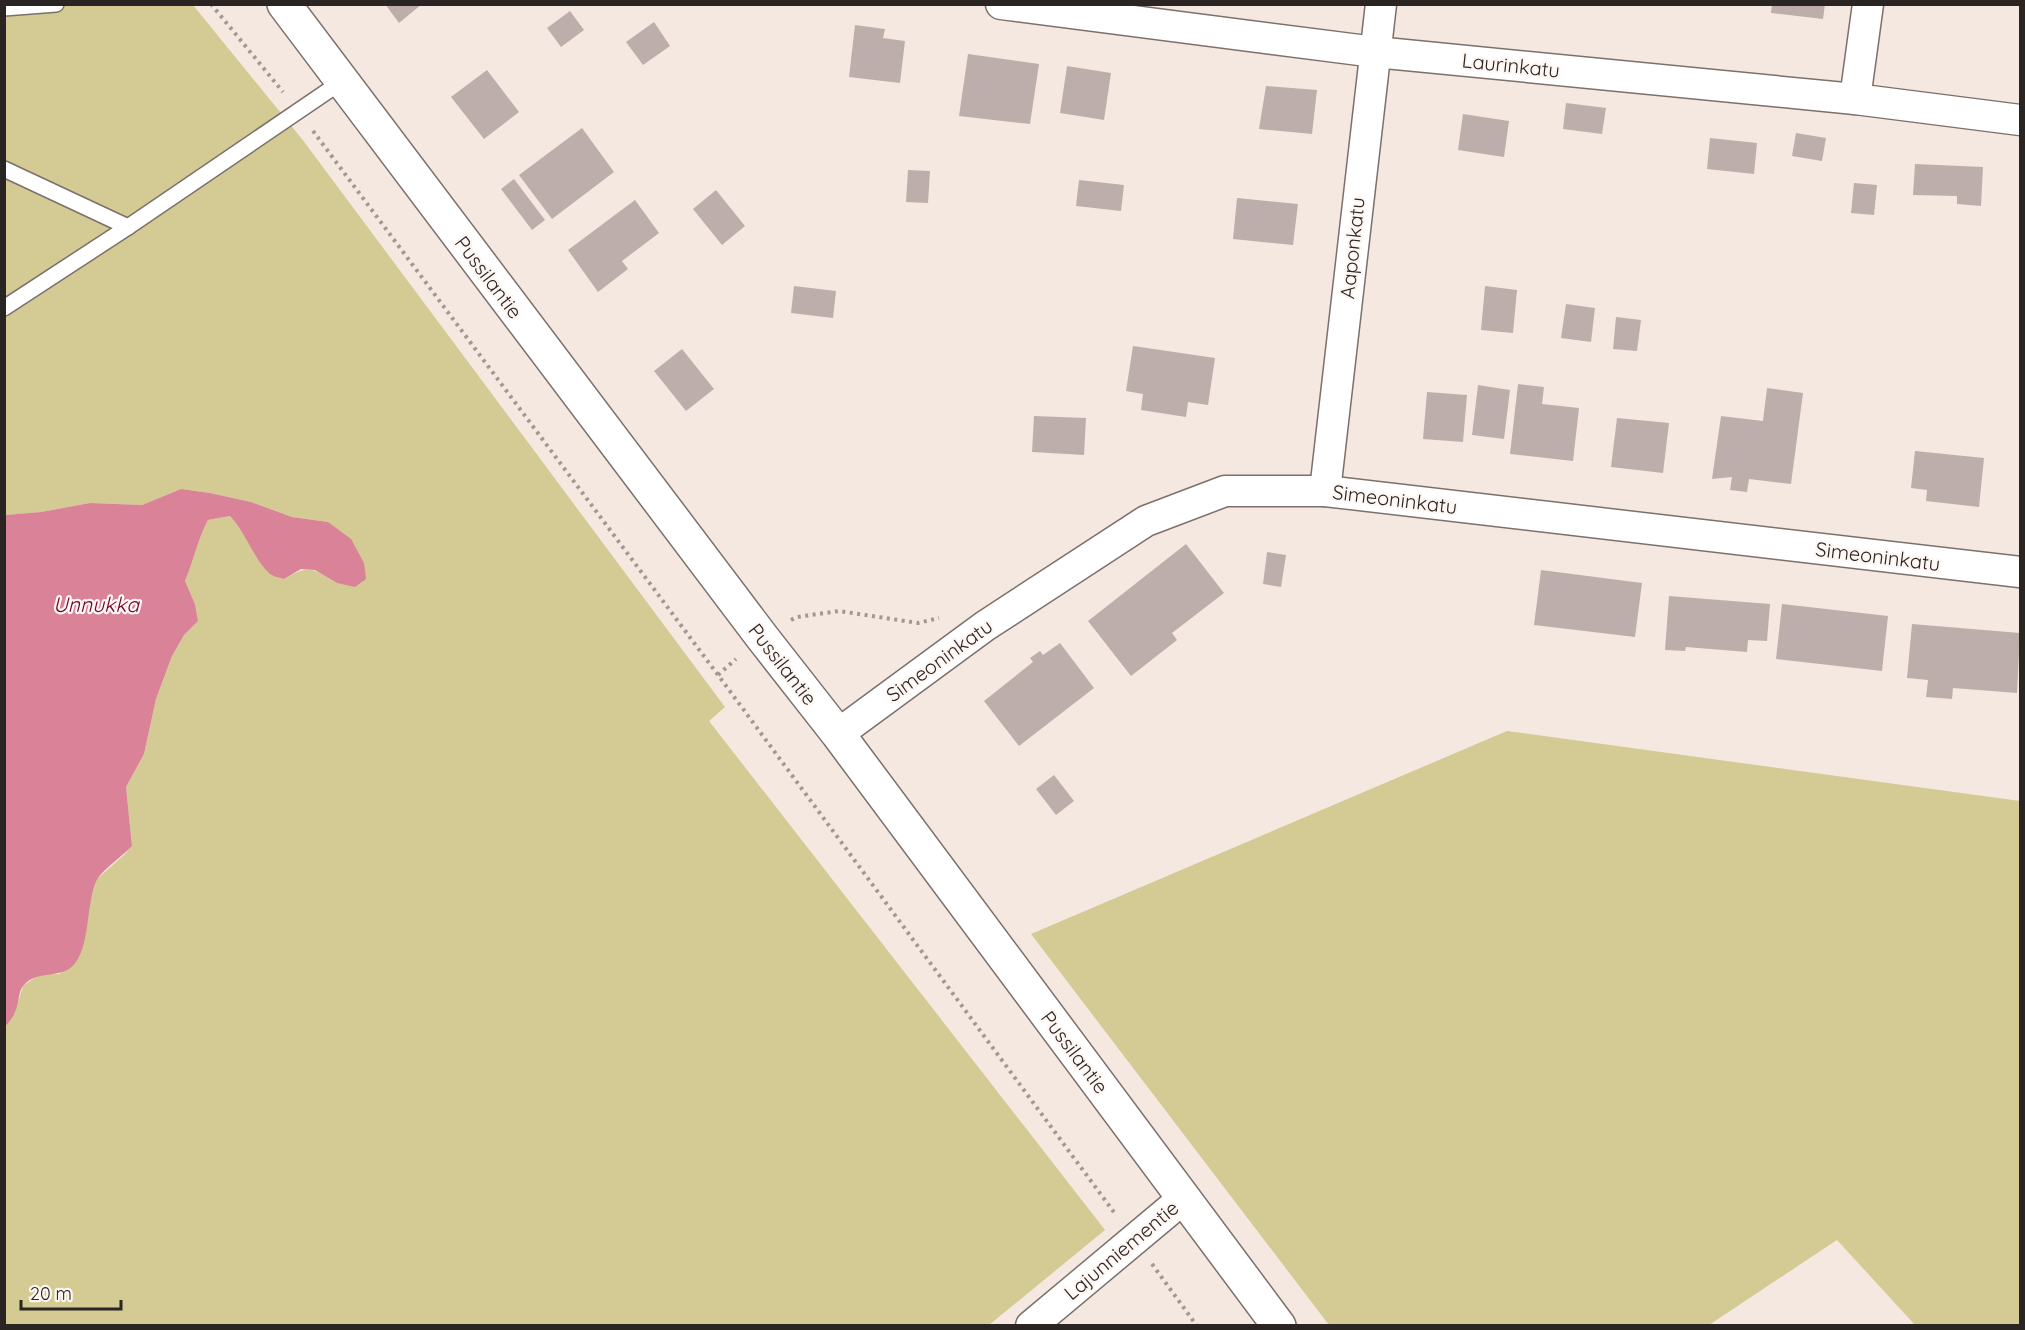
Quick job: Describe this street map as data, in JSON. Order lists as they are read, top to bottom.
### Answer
{
  "streets": {
    "street": [
      "Laurinkatu",
      "Aaponkatu",
      "Pussilantie",
      "Simeoninkatu",
      "Lajunniementie"
    ]
  },
  "crossings": [
    ["Laurinkatu", "Aaponkatu"],
    ["Aaponkatu", "Simeoninkatu"],
    ["Pussilantie", "Simeoninkatu"],
    ["Pussilantie", "Lajunniementie"]
  ],
  "water": ["Unnukka"],
  "scale_bar": "20 m"
}
